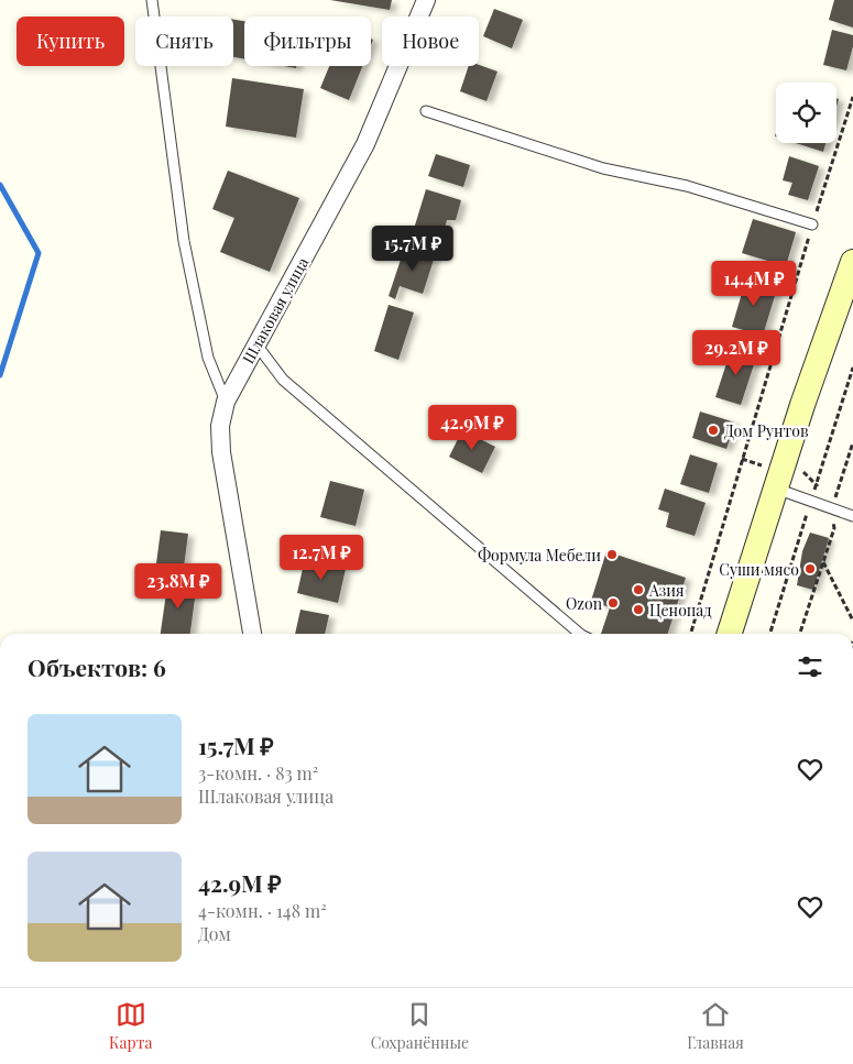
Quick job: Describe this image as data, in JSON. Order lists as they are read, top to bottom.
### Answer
{
  "streets": {
    "street": ["Шлаковая улица"]
  },
  "places": [
    "Дом Рунтов",
    "Формула Мебели",
    "Суши мясо",
    "Азия",
    "Ozon",
    "Ценопад"
  ],
  "page": {
    "chip": [
      "Купить",
      "Снять",
      "Фильтры",
      "Новое"
    ],
    "price": [
      "15.7M ₽",
      "14.4M ₽",
      "29.2M ₽",
      "42.9M ₽",
      "12.7M ₽",
      "23.8M ₽"
    ],
    "heading": "Объектов: 6",
    "list": [
      {
        "name": "15.7M ₽",
        "note": "3-комн. · 83 m² · Шлаковая улица"
      },
      {
        "name": "42.9M ₽",
        "note": "4-комн. · 148 m² · Дом"
      }
    ],
    "tabs": ["Карта", "Сохранённые", "Главная"]
  }
}
